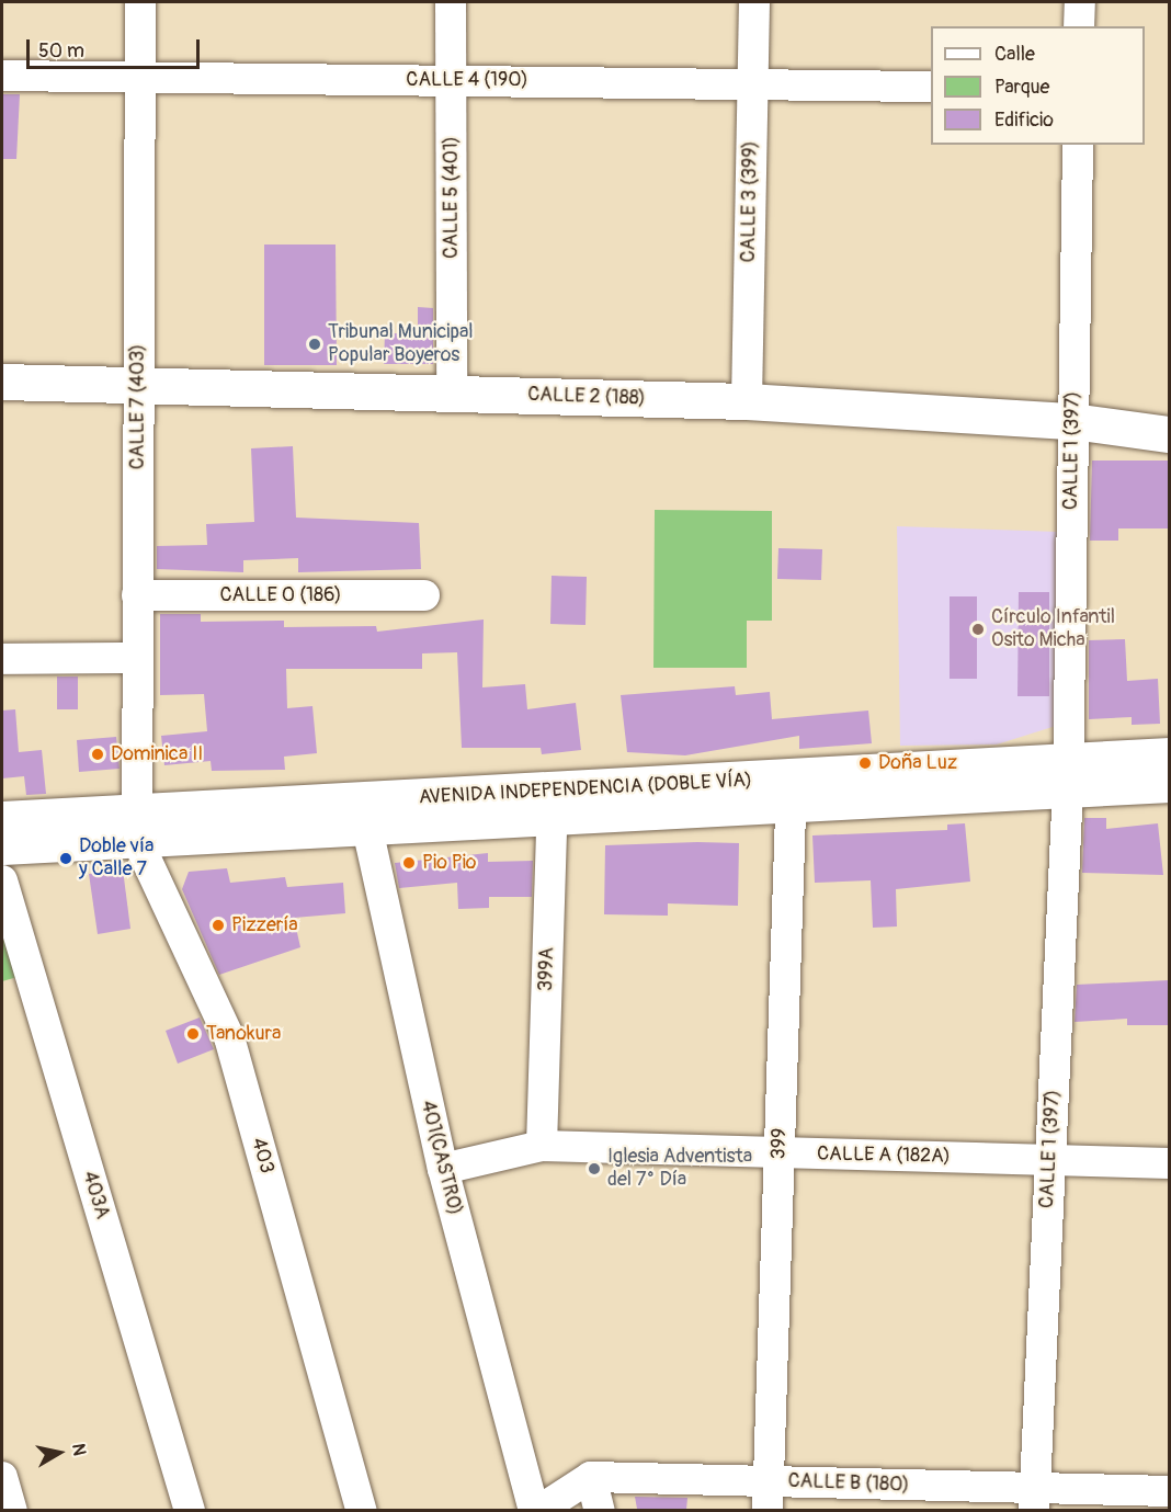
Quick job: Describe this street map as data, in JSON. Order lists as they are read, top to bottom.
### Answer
{
  "streets": {
    "main road": ["CALLE 2 (188)", "AVENIDA INDEPENDENCIA (DOBLE VÍA)"],
    "street": [
      "CALLE 4 (190)",
      "CALLE 5 (401)",
      "CALLE 3 (399)",
      "CALLE 7 (403)",
      "CALLE 1 (397)",
      "CALLE 0 (186)",
      "399A",
      "399",
      "403",
      "CALLE A (182A)",
      "401(CASTRO)",
      "403A",
      "CALLE B (180)"
    ]
  },
  "crossings": [
    ["CALLE 4 (190)", "CALLE 5 (401)"],
    ["CALLE 4 (190)", "CALLE 3 (399)"],
    ["CALLE 4 (190)", "CALLE 7 (403)"],
    ["CALLE 5 (401)", "CALLE 2 (188)"],
    ["CALLE 3 (399)", "CALLE 2 (188)"],
    ["CALLE 2 (188)", "CALLE 7 (403)"],
    ["CALLE 2 (188)", "CALLE 1 (397)"],
    ["CALLE 7 (403)", "CALLE 0 (186)"],
    ["CALLE 7 (403)", "AVENIDA INDEPENDENCIA (DOBLE VÍA)"],
    ["CALLE 7 (403)", "403"],
    ["CALLE 1 (397)", "AVENIDA INDEPENDENCIA (DOBLE VÍA)"],
    ["CALLE 1 (397)", "CALLE A (182A)"],
    ["CALLE 1 (397)", "CALLE B (180)"],
    ["AVENIDA INDEPENDENCIA (DOBLE VÍA)", "399A"],
    ["AVENIDA INDEPENDENCIA (DOBLE VÍA)", "399"],
    ["AVENIDA INDEPENDENCIA (DOBLE VÍA)", "403"],
    ["AVENIDA INDEPENDENCIA (DOBLE VÍA)", "401(CASTRO)"],
    ["399A", "CALLE A (182A)"],
    ["399", "CALLE A (182A)"],
    ["399", "CALLE B (180)"],
    ["CALLE A (182A)", "401(CASTRO)"]
  ],
  "places": [
    "Tribunal Municipal Popular Boyeros",
    "Círculo Infantil Osito Micha",
    "Dominica II",
    "Doña Luz",
    "Doble vía y Calle 7",
    "Pio Pio",
    "Pizzería",
    "Tanokura",
    "Iglesia Adventista del 7° Día"
  ],
  "legend": ["Calle", "Parque", "Edificio"],
  "scale_bar": "50 m",
  "north": "right"
}
